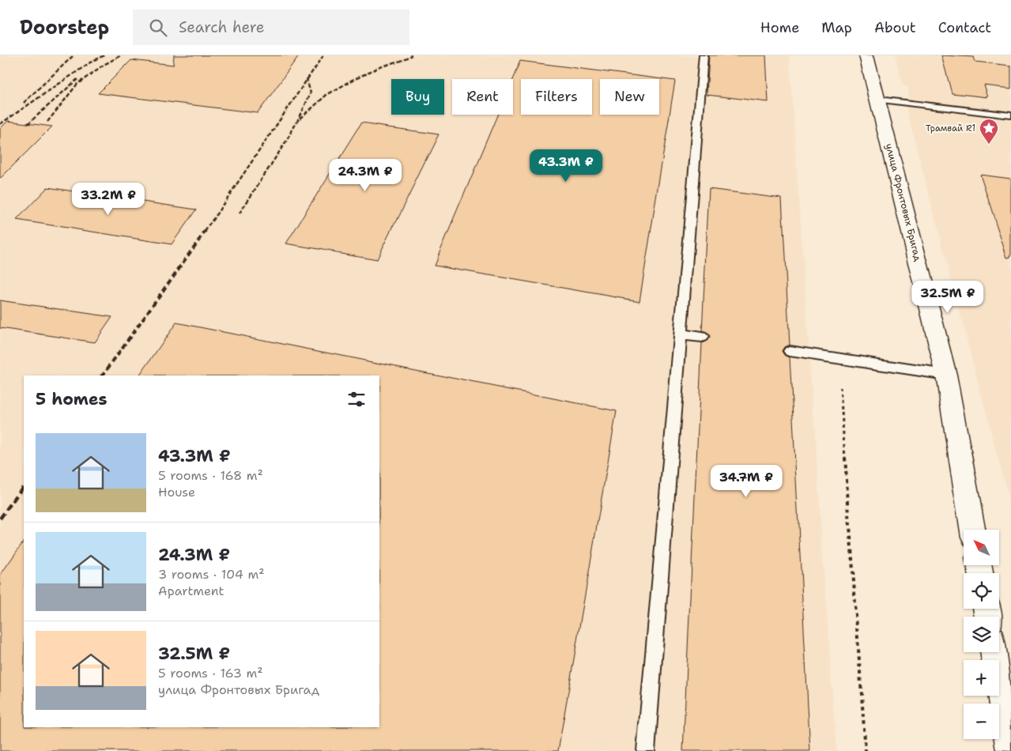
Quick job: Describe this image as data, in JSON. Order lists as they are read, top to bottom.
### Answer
{
  "streets": {
    "main road": ["улица Фронтовых Бригад"]
  },
  "places": {
    "place": ["Трамвай R1"]
  },
  "north": "top left",
  "page": {
    "header": "Doorstep",
    "search": "Search here",
    "nav": [
      "Home",
      "Map",
      "About",
      "Contact"
    ],
    "chip": [
      "Buy",
      "Rent",
      "Filters",
      "New"
    ],
    "price": [
      "43.3M ₽",
      "24.3M ₽",
      "33.2M ₽",
      "32.5M ₽",
      "34.7M ₽"
    ],
    "heading": "5 homes",
    "list": [
      {
        "name": "43.3M ₽",
        "note": "5 rooms · 168 m² · House"
      },
      {
        "name": "24.3M ₽",
        "note": "3 rooms · 104 m² · Apartment"
      },
      {
        "name": "32.5M ₽",
        "note": "5 rooms · 163 m² · улица Фронтовых Бригад"
      }
    ],
    "map_buttons": ["+", "−"]
  }
}
